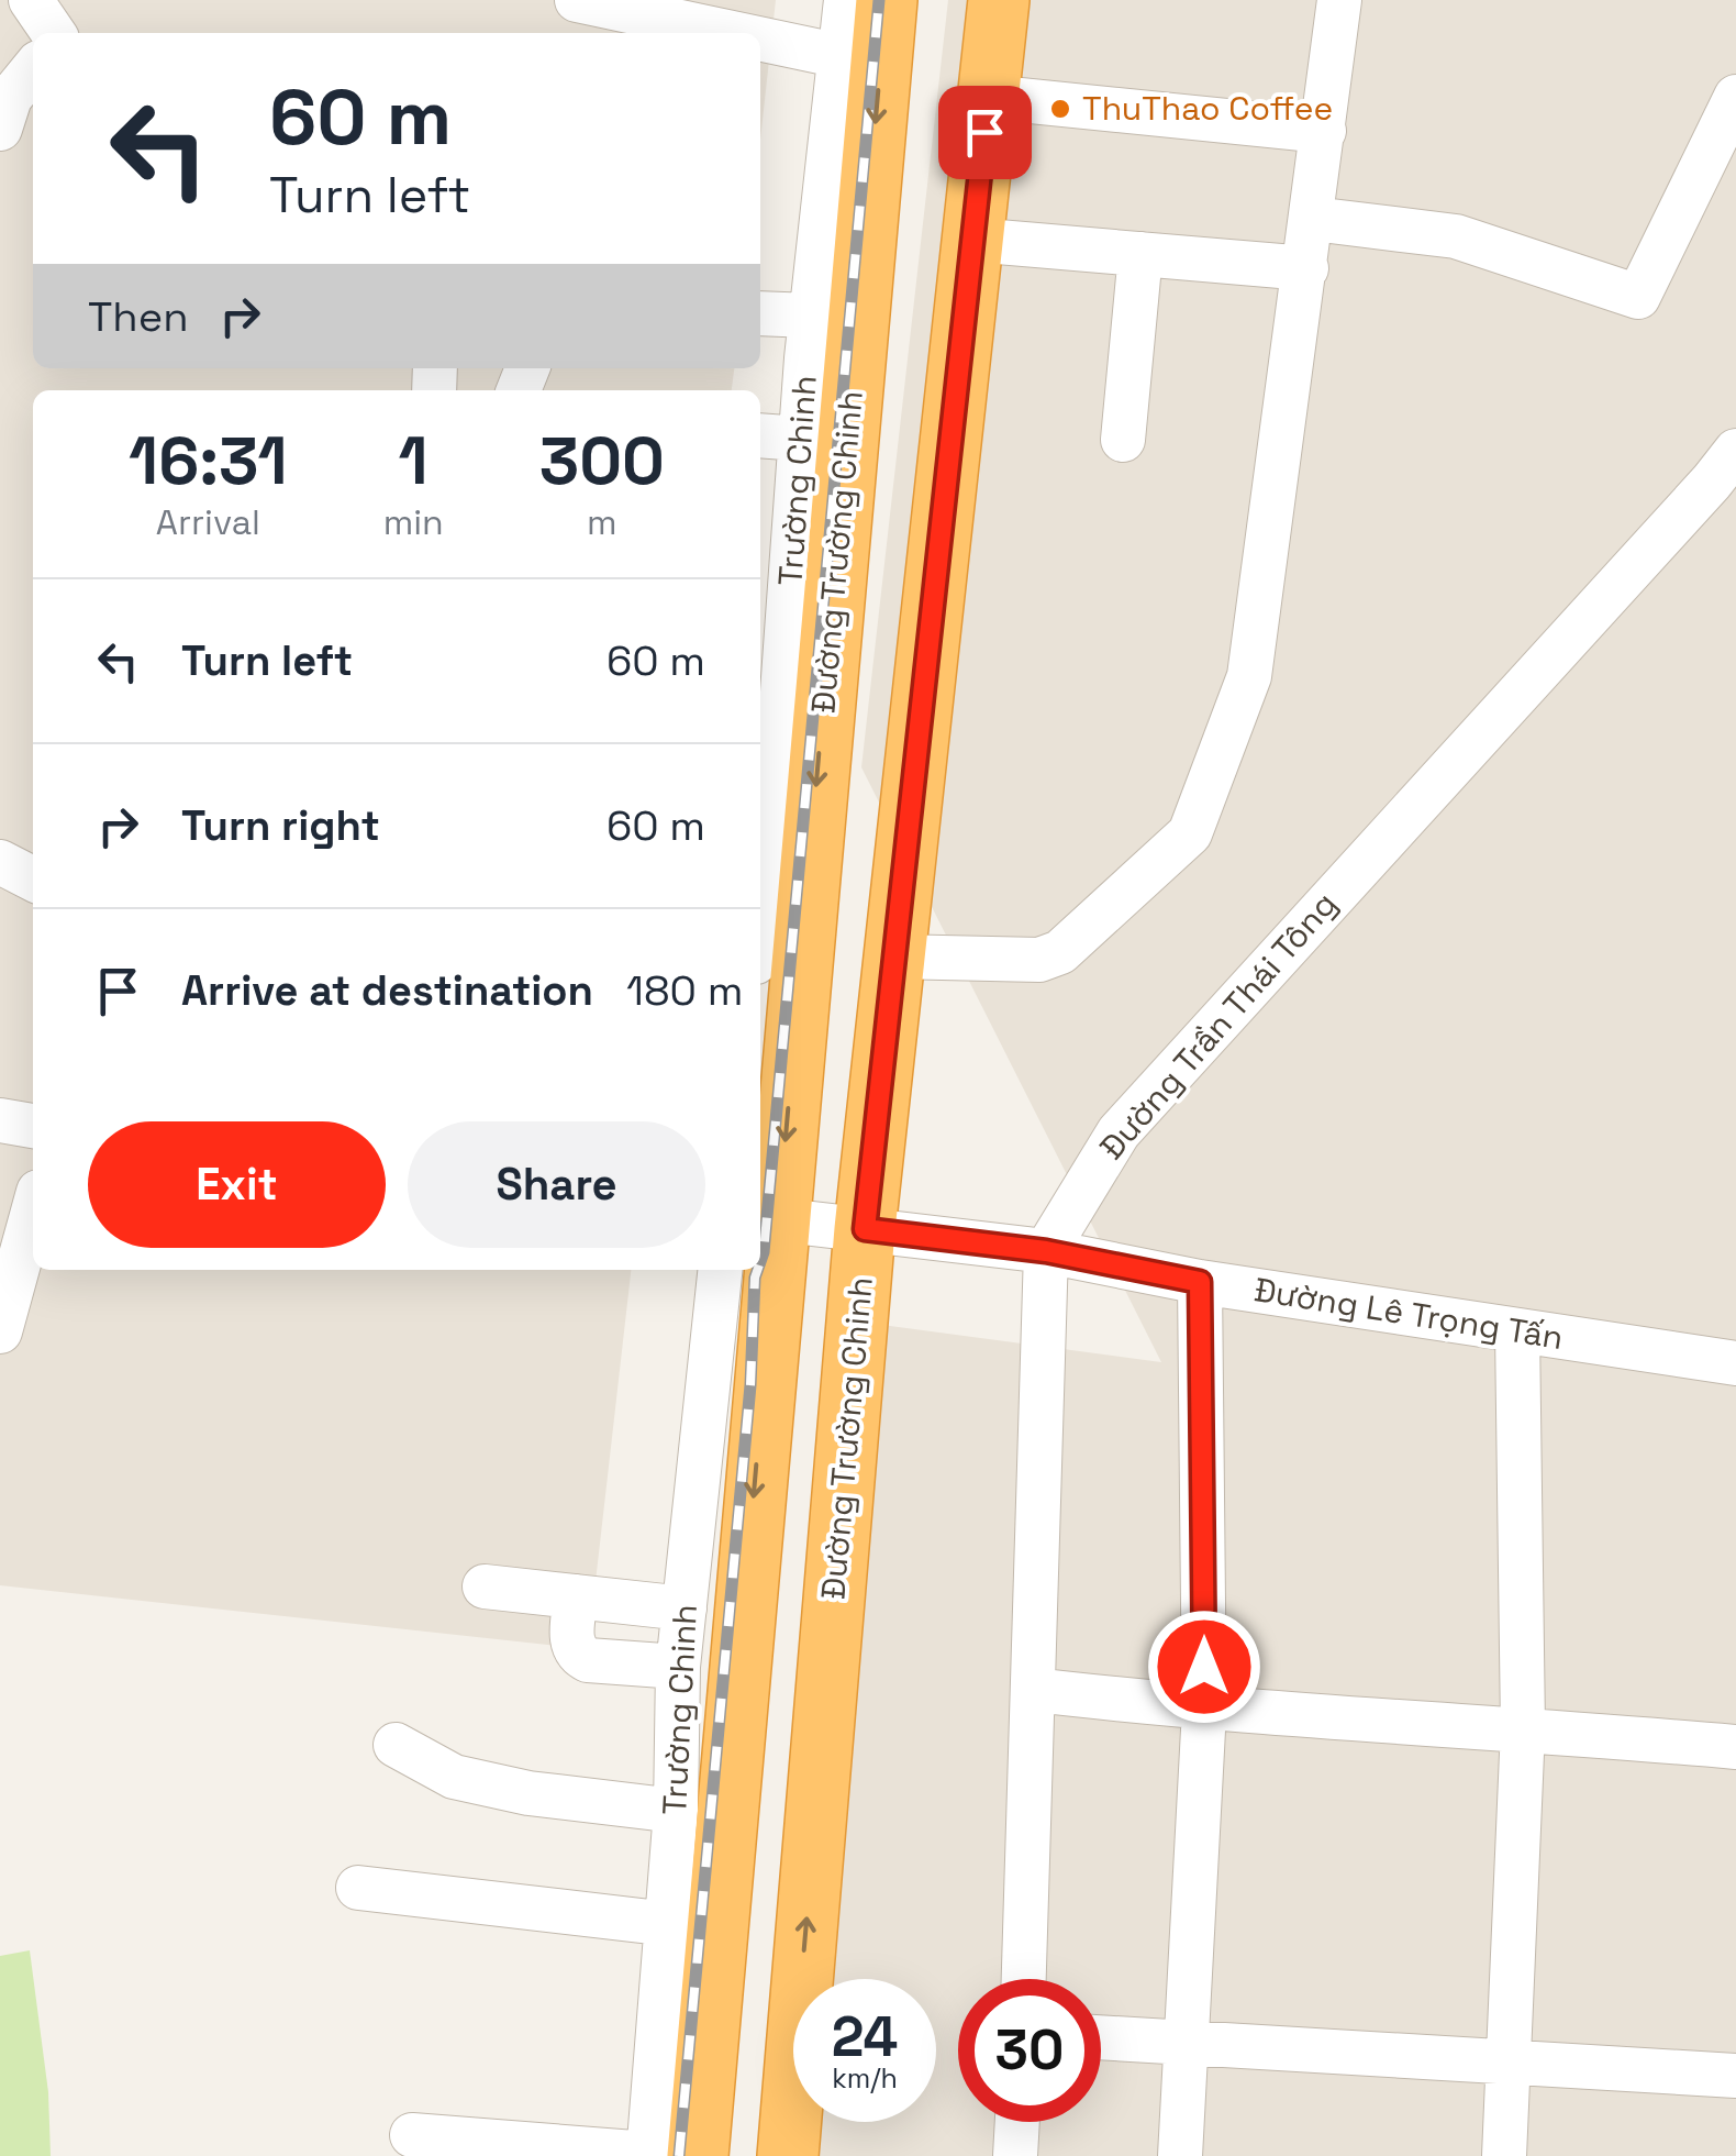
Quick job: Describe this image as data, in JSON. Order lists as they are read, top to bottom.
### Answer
{
  "streets": {
    "highway": ["Đường Trường Chinh"],
    "street": ["Trường Chinh", "Đường Trần Thái Tông", "Đường Lê Trọng Tấn"]
  },
  "crossings": [
    ["Trường Chinh", "Đường Trường Chinh"],
    ["Đường Trường Chinh", "Đường Lê Trọng Tấn"],
    ["Đường Trần Thái Tông", "Đường Lê Trọng Tấn"]
  ],
  "places": ["ThuThao Coffee"],
  "page": {
    "turn": ["60 m", "Turn left"],
    "then": "Then",
    "eta": [
      "16:31",
      "Arrival",
      "1",
      "min",
      "300",
      "m"
    ],
    "list": [
      {
        "name": "Turn left",
        "value": "60 m"
      },
      {
        "name": "Turn right",
        "value": "60 m"
      },
      {
        "name": "Arrive at destination",
        "value": "180 m"
      }
    ],
    "buttons": ["Exit", "Share"],
    "speed": "24 km/h",
    "limit": "30"
  }
}
